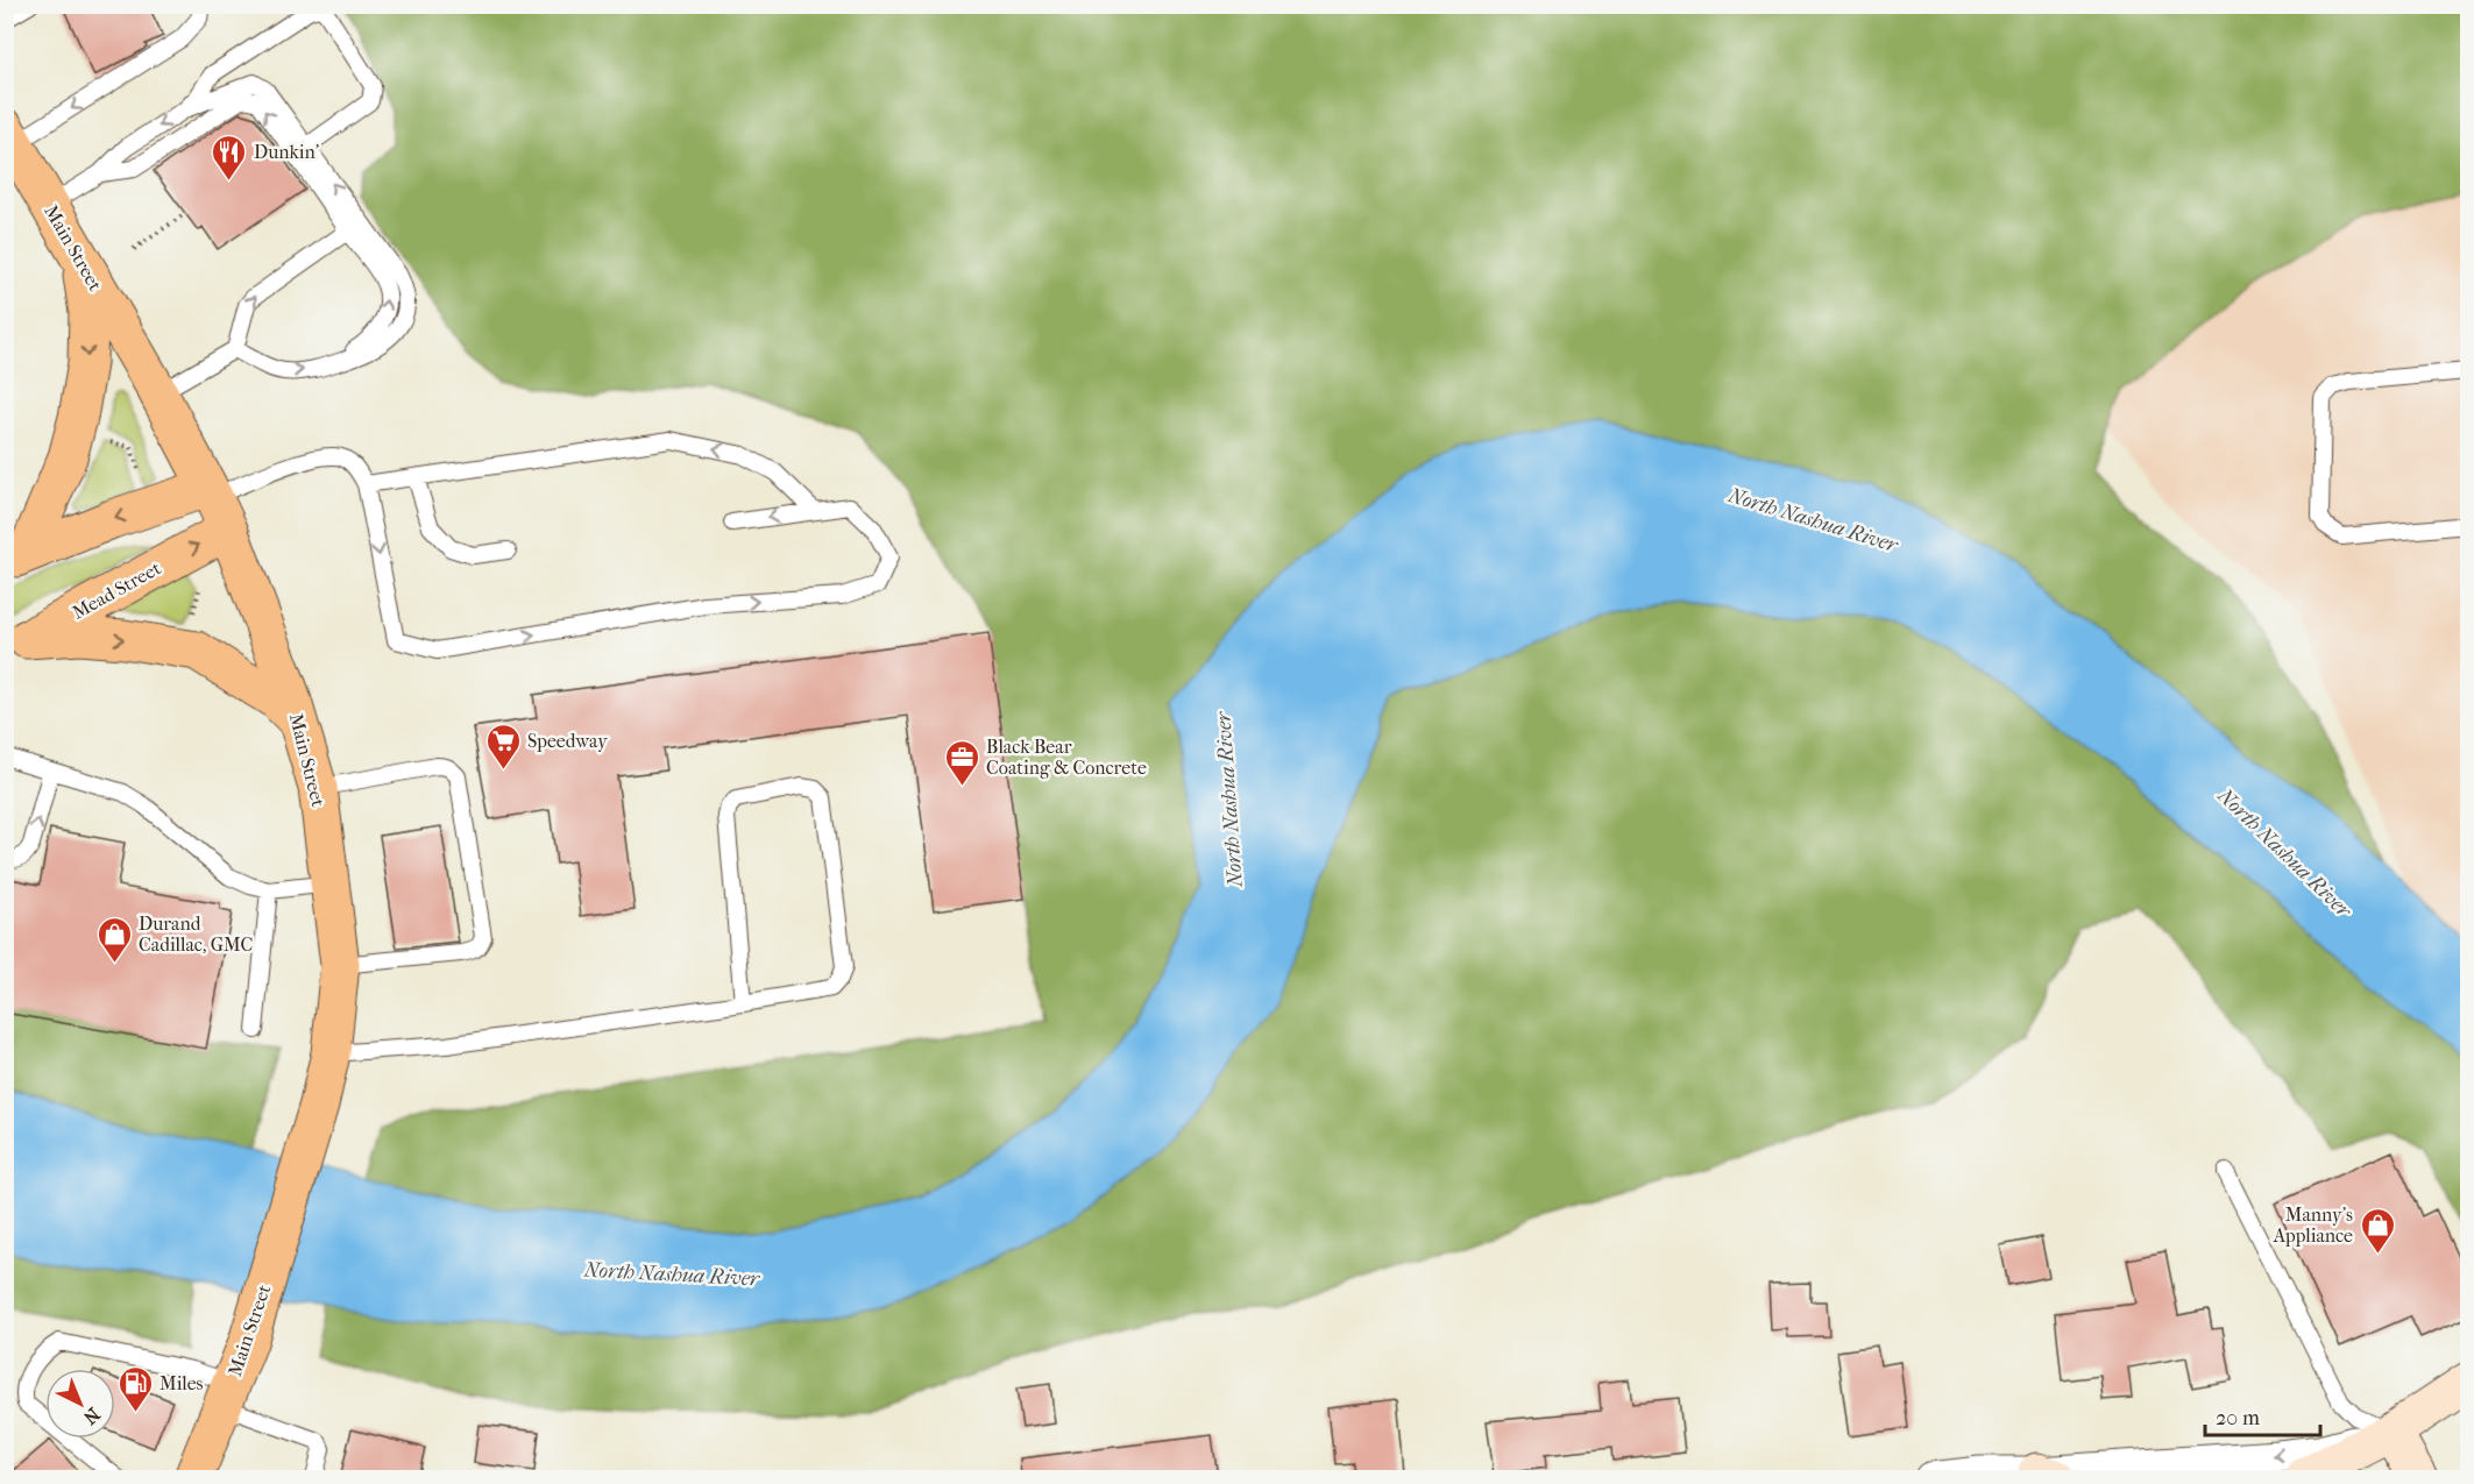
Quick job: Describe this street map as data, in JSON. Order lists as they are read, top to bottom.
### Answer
{
  "streets": {
    "main road": ["Main Street", "Mead Street"]
  },
  "crossings": [
    ["Main Street", "Mead Street"]
  ],
  "water": ["North Nashua River"],
  "places": {
    "restaurant": ["Dunkin'"],
    "supermarket": ["Speedway"],
    "office": ["Black Bear Coating & Concrete"],
    "shop": ["Durand Cadillac, GMC", "Manny's Appliance"],
    "fuel station": ["Miles"]
  },
  "scale_bar": "20 m",
  "north": "bottom right"
}
